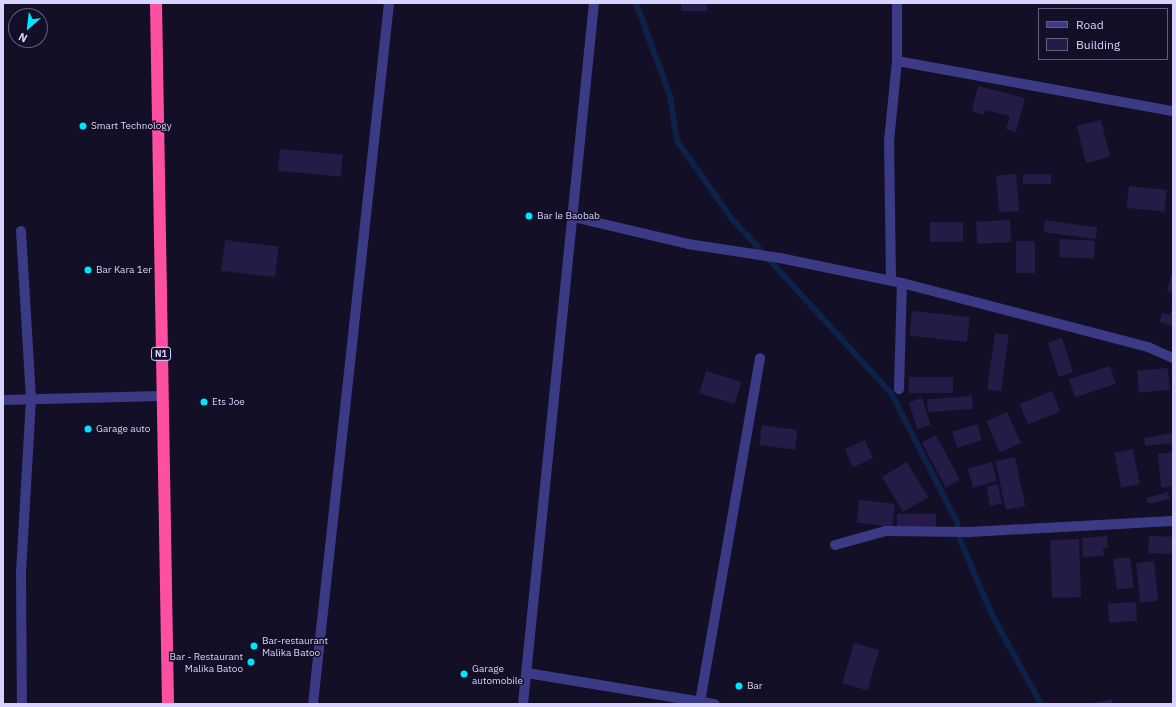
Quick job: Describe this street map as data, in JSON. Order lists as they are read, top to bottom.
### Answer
{
  "streets": {
    "highway": ["N1"]
  },
  "places": [
    "Smart Technology",
    "Bar le Baobab",
    "Bar Kara 1er",
    "Ets Joe",
    "Garage auto",
    "Bar-restaurant Malika Batoo",
    "Bar - Restaurant Malika Batoo",
    "Garage automobile",
    "Bar"
  ],
  "legend": ["Road", "Building"],
  "north": "bottom left"
}
